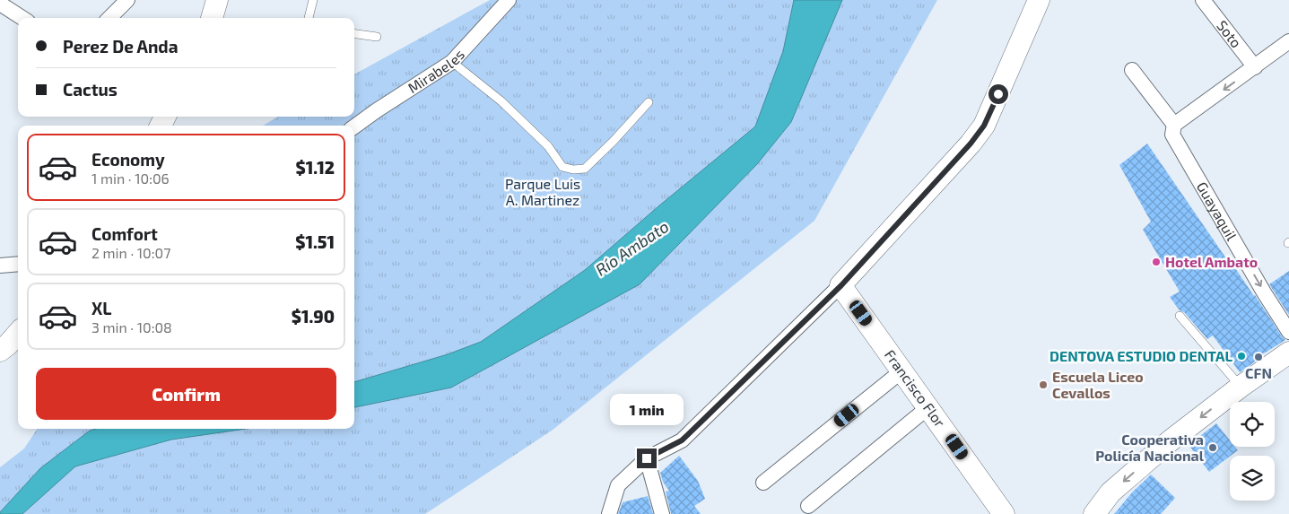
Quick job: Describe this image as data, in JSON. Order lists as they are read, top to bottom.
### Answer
{
  "streets": {
    "main road": ["Francisco Flor"],
    "street": ["Soto", "Mirabeles", "Guayaquil"]
  },
  "one_way": ["Guayaquil"],
  "water": ["Río Ambato"],
  "parks": ["Parque Luis A. Martinez"],
  "places": [
    "Hotel Ambato",
    "DENTOVA ESTUDIO DENTAL",
    "CFN",
    "Escuela Liceo Cevallos",
    "Cooperativa Policía Nacional"
  ],
  "page": {
    "banner": ["Perez De Anda", "Cactus"],
    "list": [
      {
        "name": "Economy",
        "note": "1 min · 10:06",
        "value": "$1.12"
      },
      {
        "name": "Comfort",
        "note": "2 min · 10:07",
        "value": "$1.51"
      },
      {
        "name": "XL",
        "note": "3 min · 10:08",
        "value": "$1.90"
      }
    ],
    "buttons": "Confirm",
    "bubble": "1 min"
  }
}
